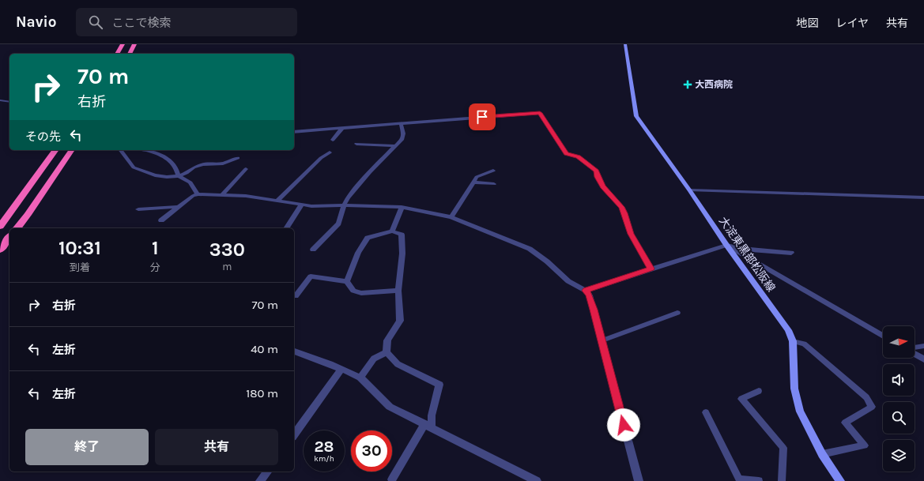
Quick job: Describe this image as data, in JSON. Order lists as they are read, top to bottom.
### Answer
{
  "streets": {
    "main road": ["大淀東黒部松阪線"]
  },
  "places": {
    "health": ["大西病院"]
  },
  "north": "right",
  "page": {
    "header": "Navio",
    "search": "ここで検索",
    "nav": ["地図", "レイヤ", "共有"],
    "turn": ["70 m", "右折"],
    "then": "その先",
    "eta": [
      "10:31",
      "到着",
      "1",
      "分",
      "330",
      "m"
    ],
    "list": [
      {
        "name": "右折",
        "value": "70 m"
      },
      {
        "name": "左折",
        "value": "40 m"
      },
      {
        "name": "左折",
        "value": "180 m"
      }
    ],
    "buttons": ["終了", "共有"],
    "speed": "28 km/h",
    "limit": "30"
  }
}
